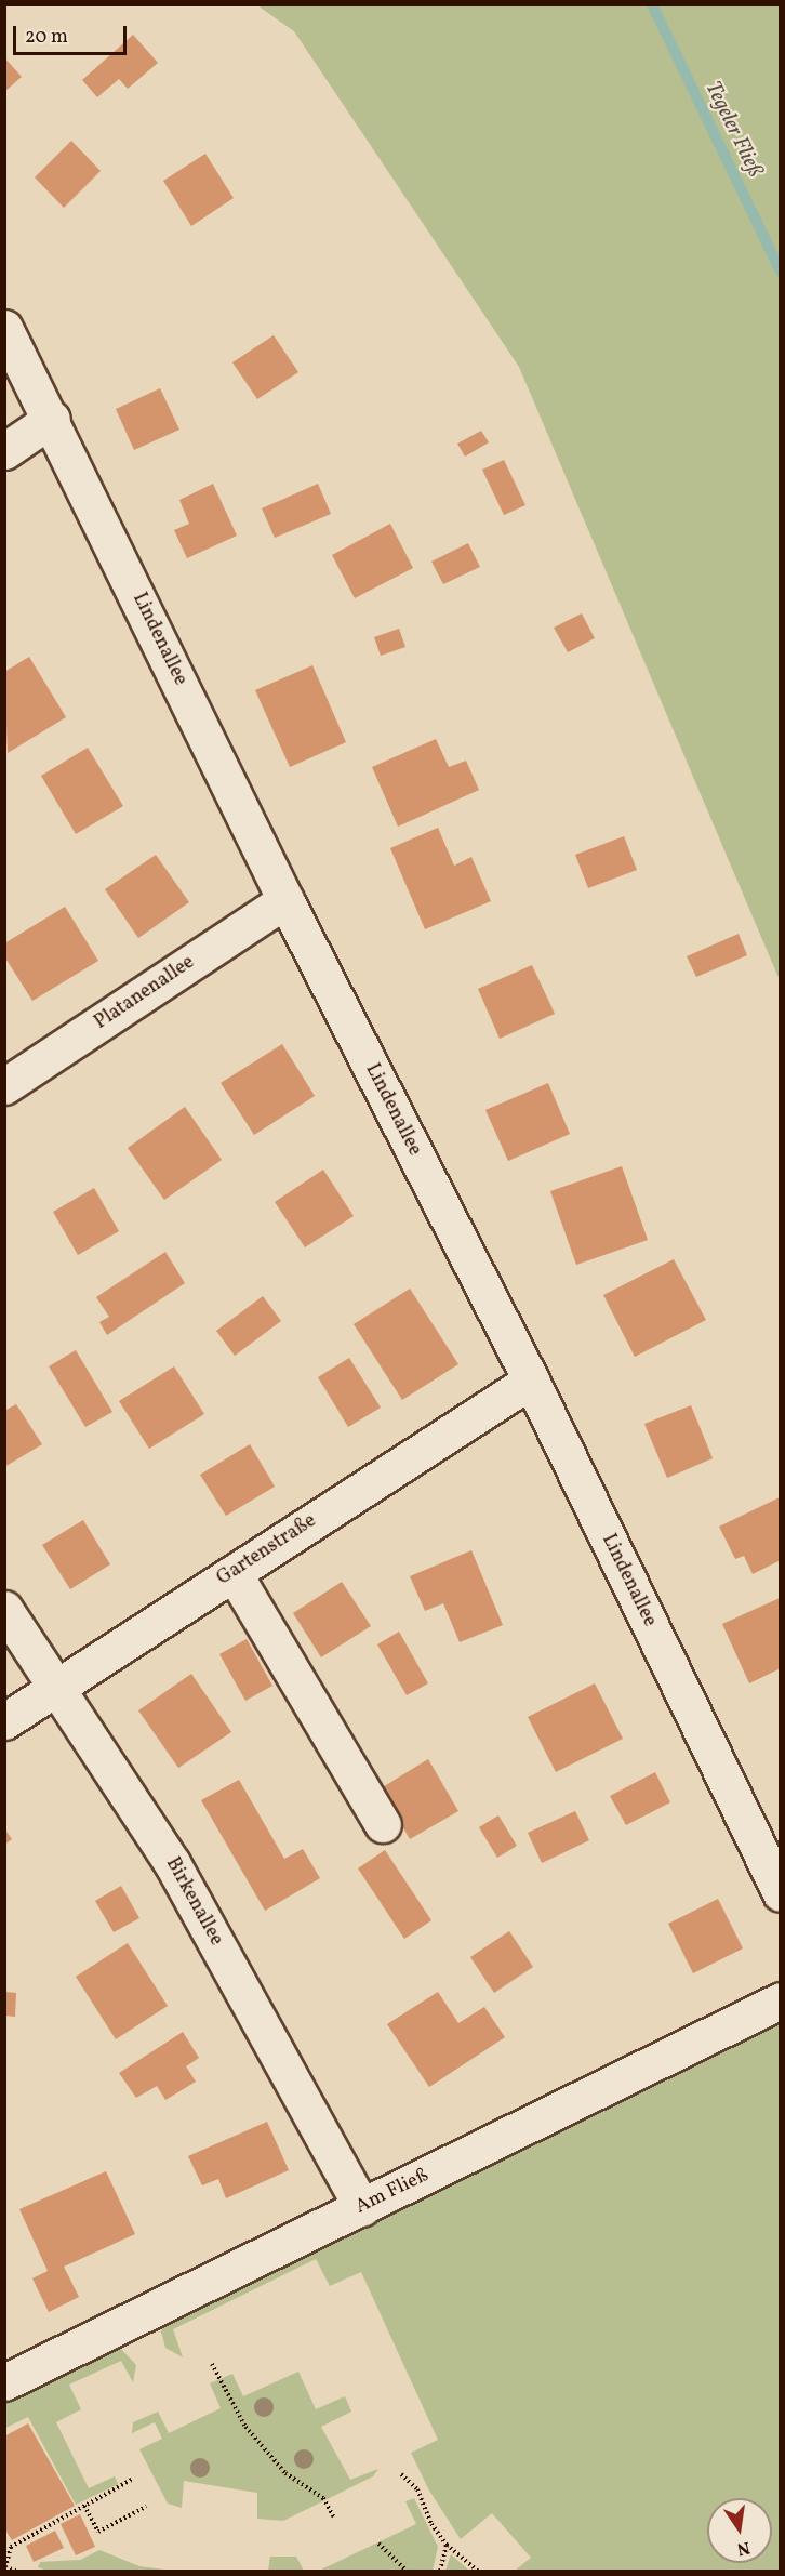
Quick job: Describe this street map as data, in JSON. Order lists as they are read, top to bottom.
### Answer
{
  "streets": {
    "street": [
      "Lindenallee",
      "Platanenallee",
      "Gartenstraße",
      "Birkenallee",
      "Am Fließ"
    ]
  },
  "crossings": [
    ["Lindenallee", "Platanenallee"],
    ["Lindenallee", "Gartenstraße"],
    ["Gartenstraße", "Birkenallee"],
    ["Birkenallee", "Am Fließ"]
  ],
  "water": ["Tegeler Fließ"],
  "scale_bar": "20 m",
  "north": "bottom"
}
